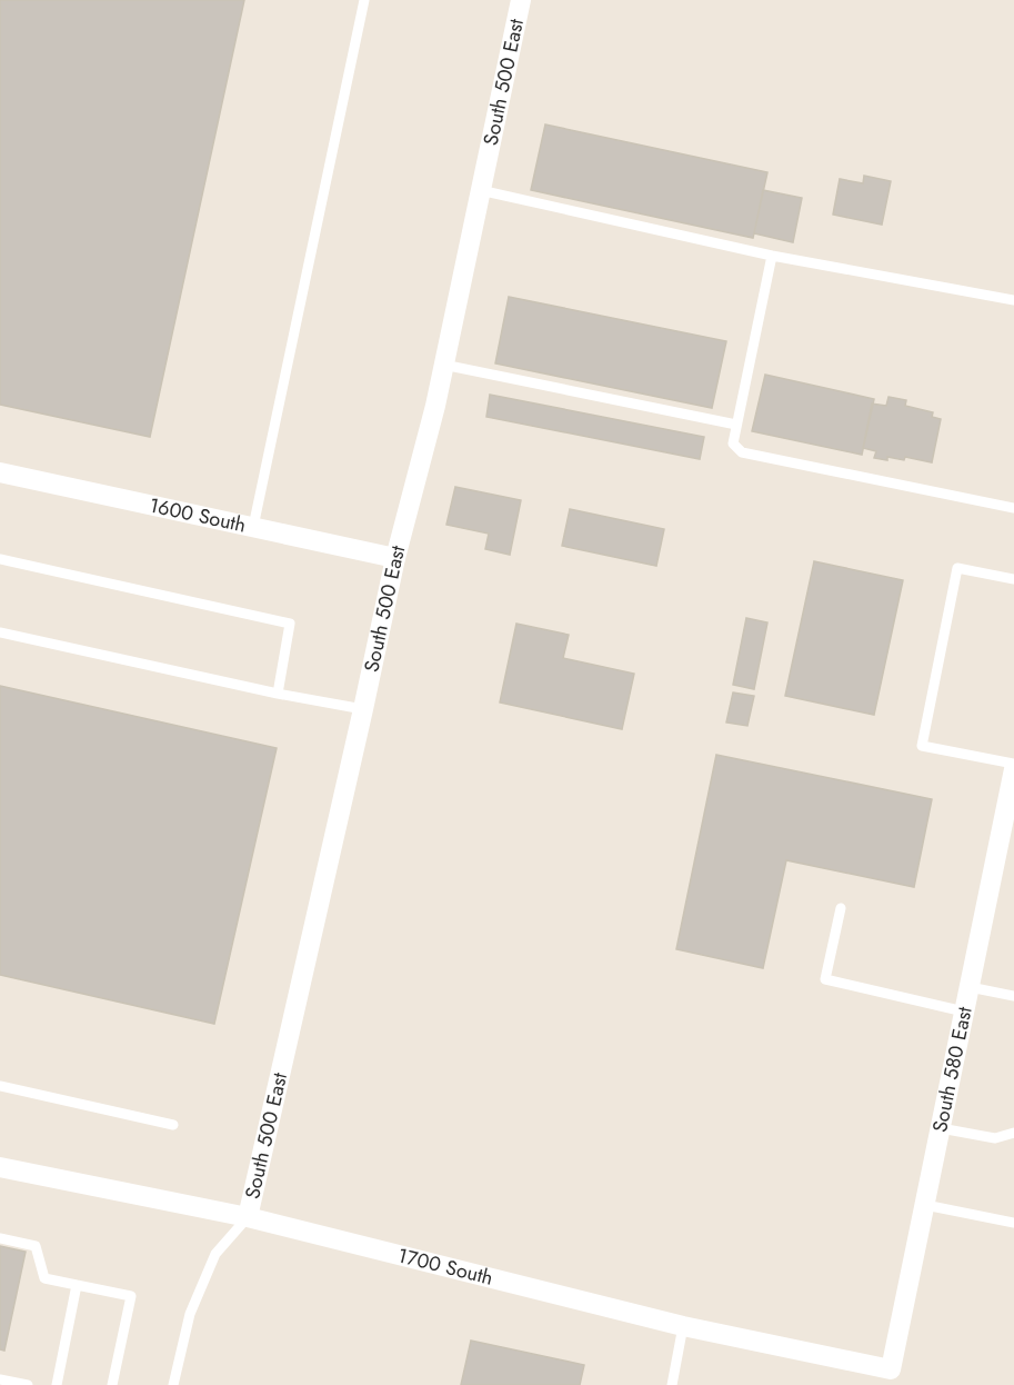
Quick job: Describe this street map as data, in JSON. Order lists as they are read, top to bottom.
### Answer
{
  "streets": {
    "street": [
      "South 500 East",
      "1600 South",
      "South 580 East",
      "1700 South"
    ]
  },
  "crossings": [
    ["South 500 East", "1600 South"],
    ["South 500 East", "1700 South"],
    ["South 580 East", "1700 South"]
  ]
}
